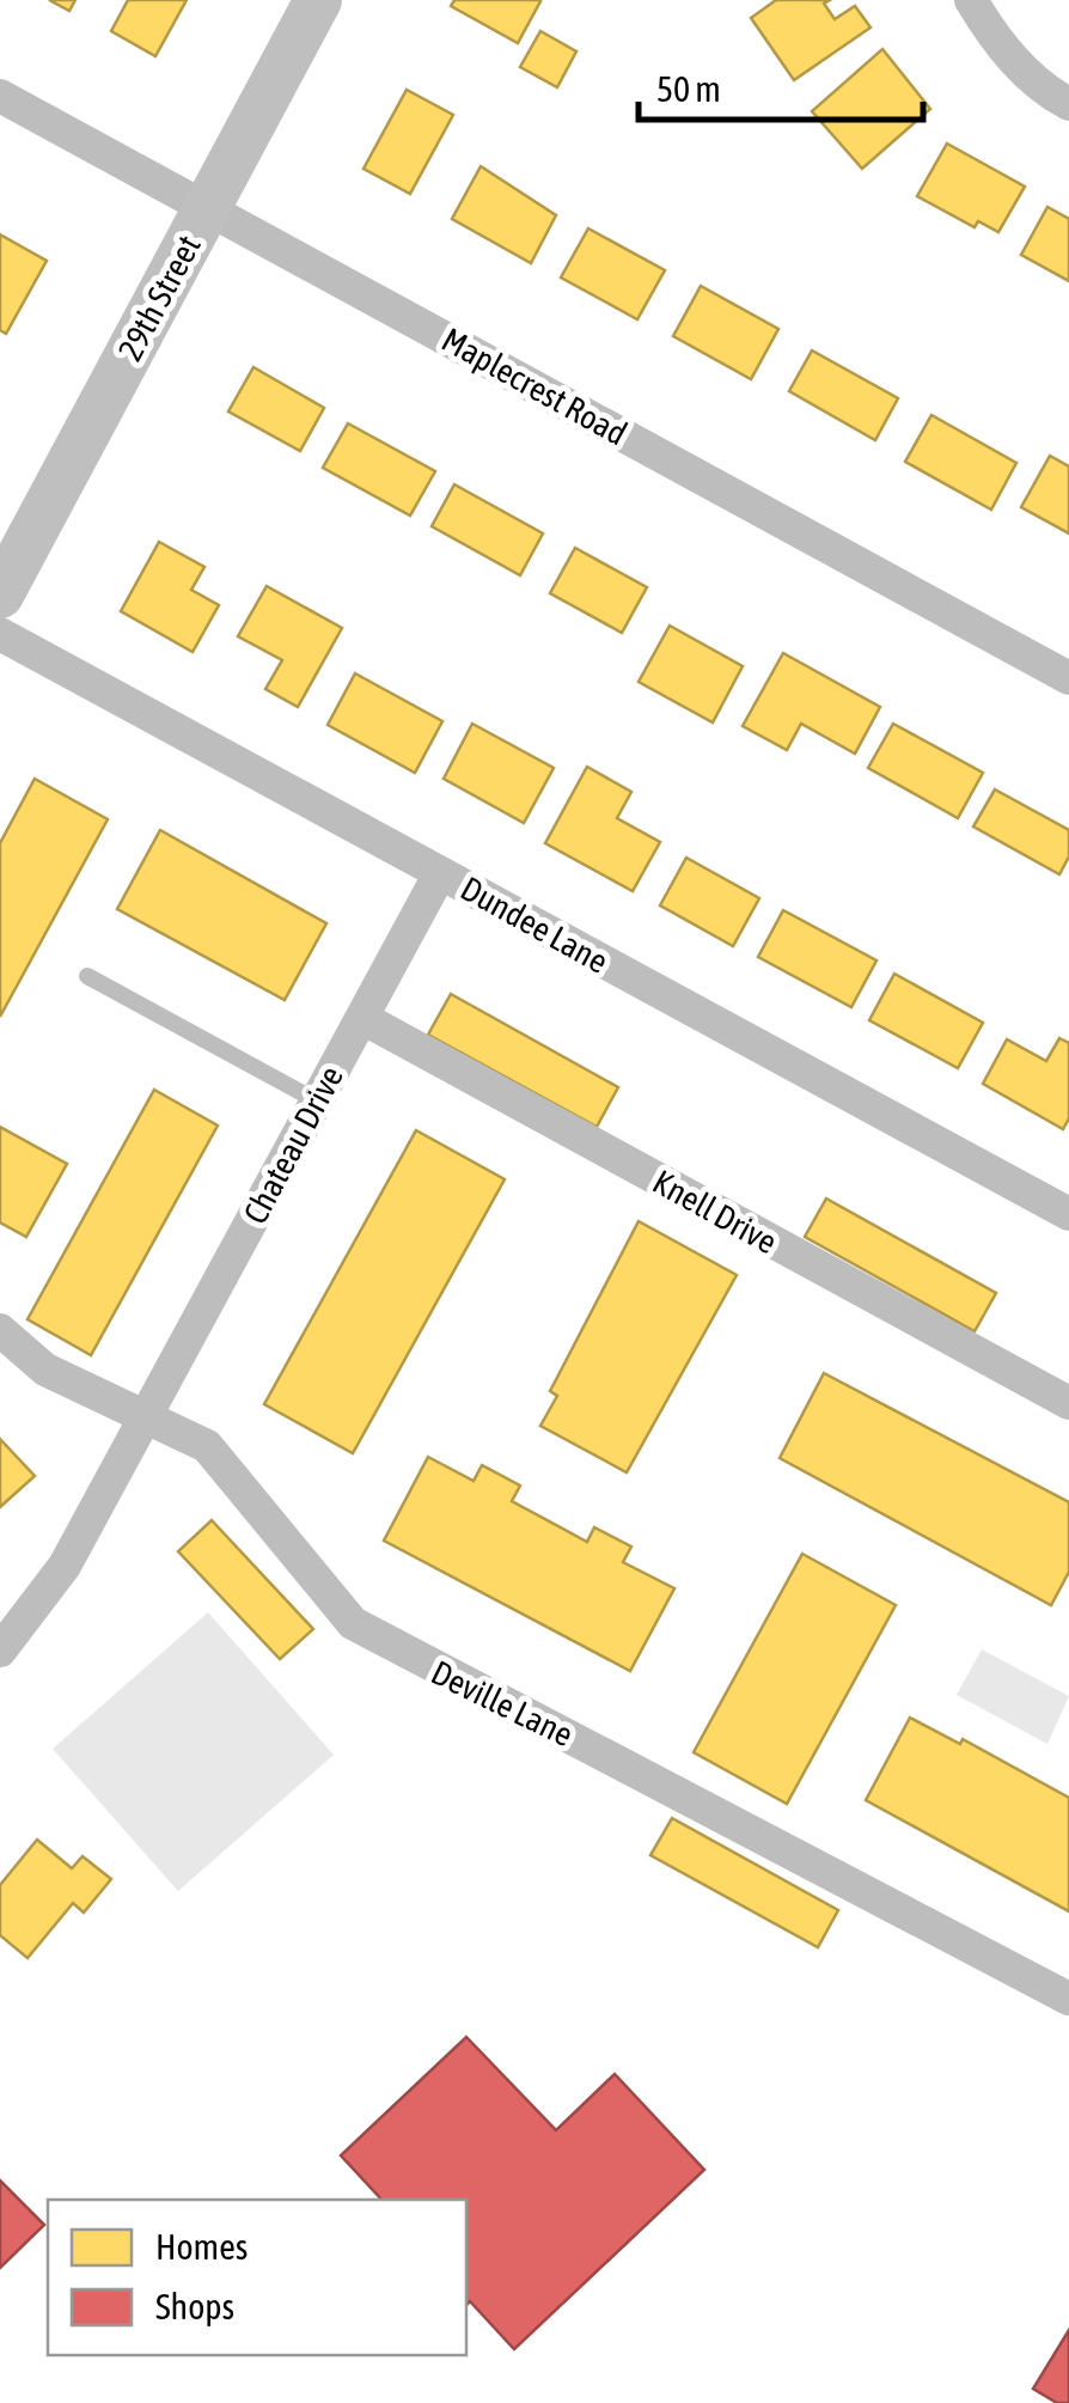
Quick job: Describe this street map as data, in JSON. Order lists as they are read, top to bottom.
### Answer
{
  "streets": {
    "street": [
      "29th Street",
      "Maplecrest Road",
      "Dundee Lane",
      "Chateau Drive",
      "Knell Drive",
      "Deville Lane"
    ]
  },
  "crossings": [
    ["29th Street", "Maplecrest Road"],
    ["Dundee Lane", "Chateau Drive"],
    ["Chateau Drive", "Knell Drive"],
    ["Chateau Drive", "Deville Lane"]
  ],
  "legend": ["Homes", "Shops"],
  "scale_bar": "50 m"
}
